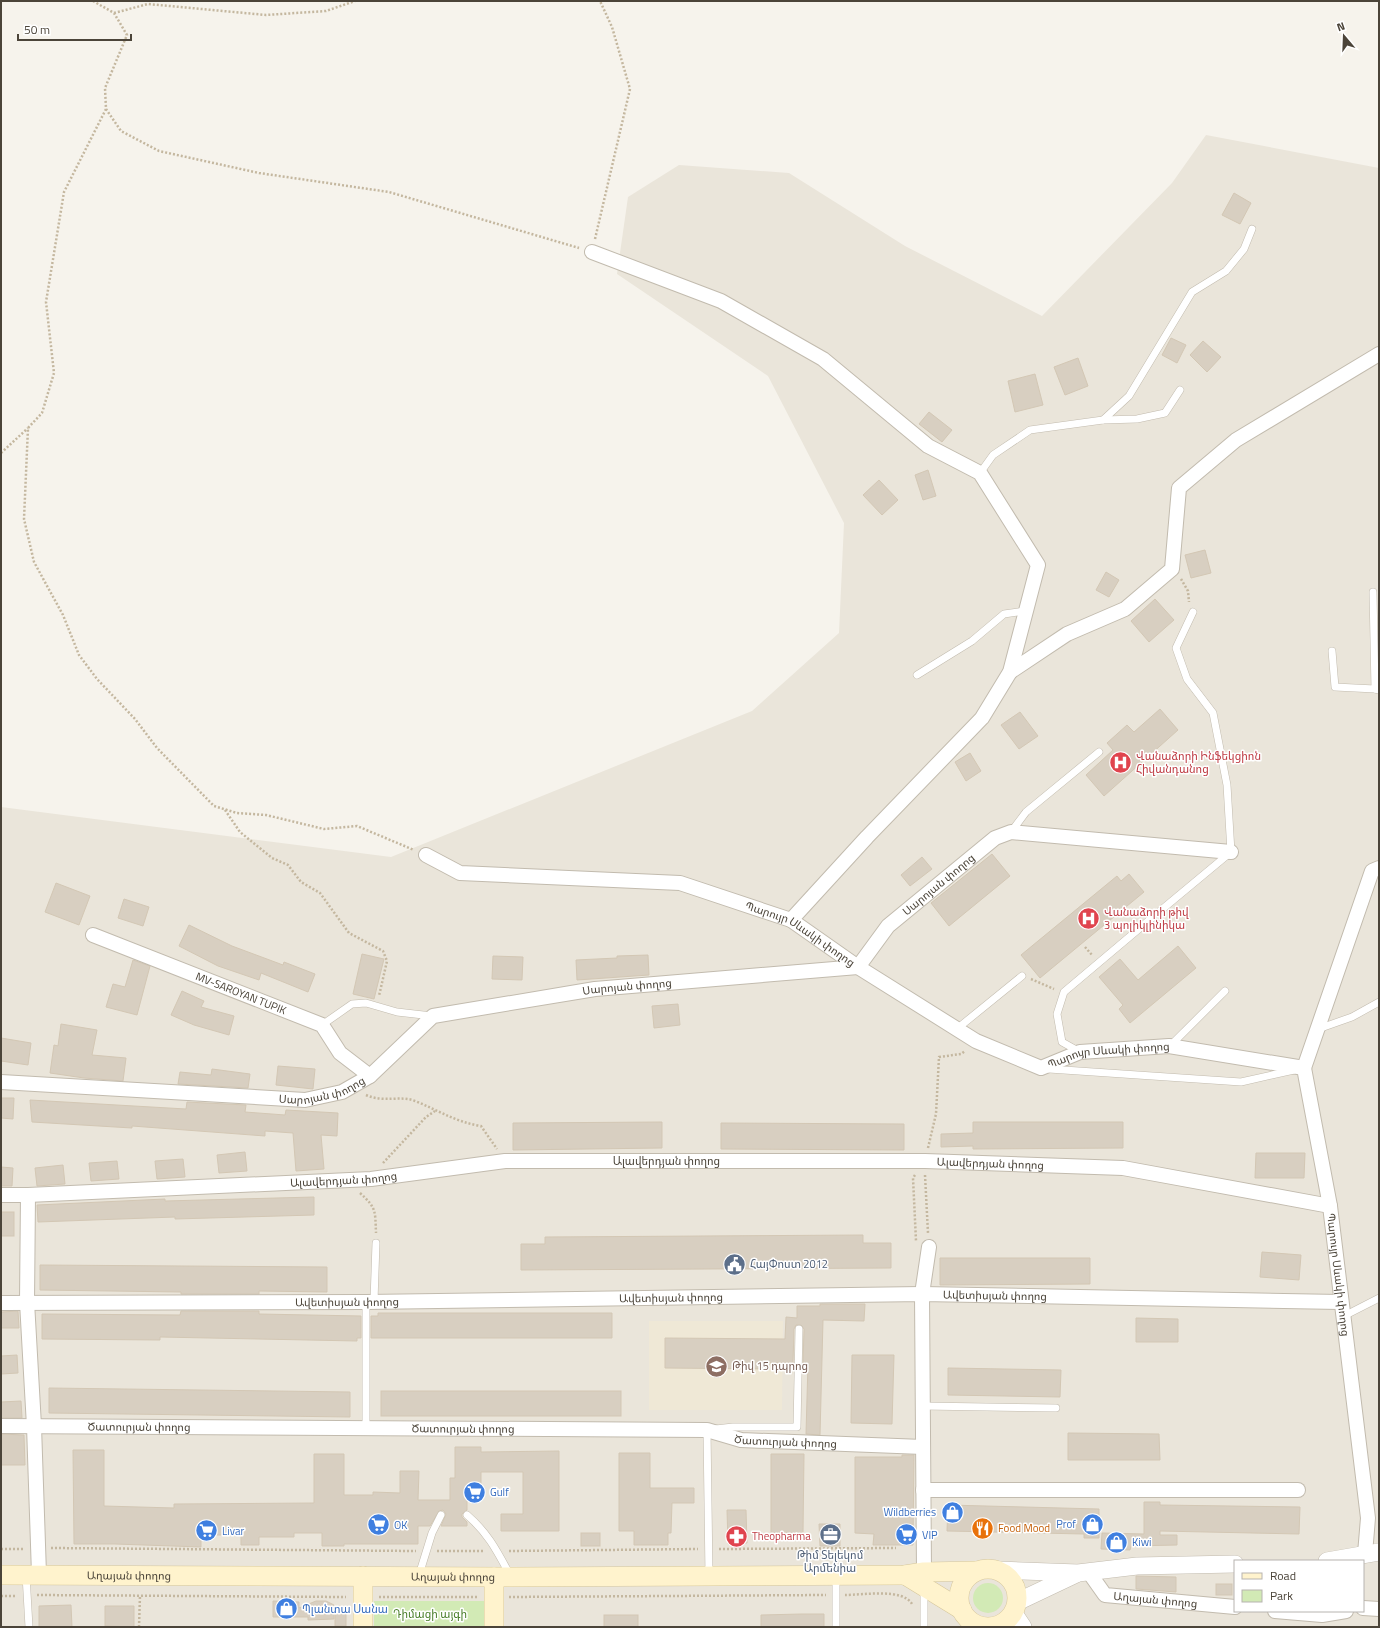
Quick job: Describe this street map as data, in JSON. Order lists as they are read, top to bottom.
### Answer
{
  "streets": {
    "main road": ["Աղայան փողոց"],
    "street": [
      "Սարոյան փողոց",
      "Պարույր Սևակի փողոց",
      "MV-SAROYAN TUPIK",
      "Ալավերդյան փողոց",
      "Ավետիսյան փողոց",
      "Ծատուրյան փողոց"
    ]
  },
  "crossings": [
    ["Սարոյան փողոց", "Պարույր Սևակի փողոց"],
    ["Պարույր Սևակի փողոց", "Ալավերդյան փողոց"],
    ["Պարույր Սևակի փողոց", "Ավետիսյան փողոց"]
  ],
  "parks": ["Դիմացի այգի"],
  "places": {
    "hospital": ["Վանաձորի Ինֆեկցիոն Հիվանդանոց", "Վանաձորի թիվ 3 պոլիկլինիկա"],
    "public building": ["ՀայՓոստ 2012"],
    "school or university": ["Թիվ 15 դպրոց"],
    "supermarket": [
      "Gulf",
      "OK",
      "Livar",
      "VIP"
    ],
    "shop": [
      "Wildberries",
      "Prof",
      "Kiwi",
      "Պլանտա Սանա"
    ],
    "restaurant": ["Food Mood"],
    "office": ["Թիմ Տելեկոմ Արմենիա"],
    "pharmacy": ["Theopharma"]
  },
  "legend": ["Road", "Park"],
  "scale_bar": "50 m",
  "north": "top"
}
